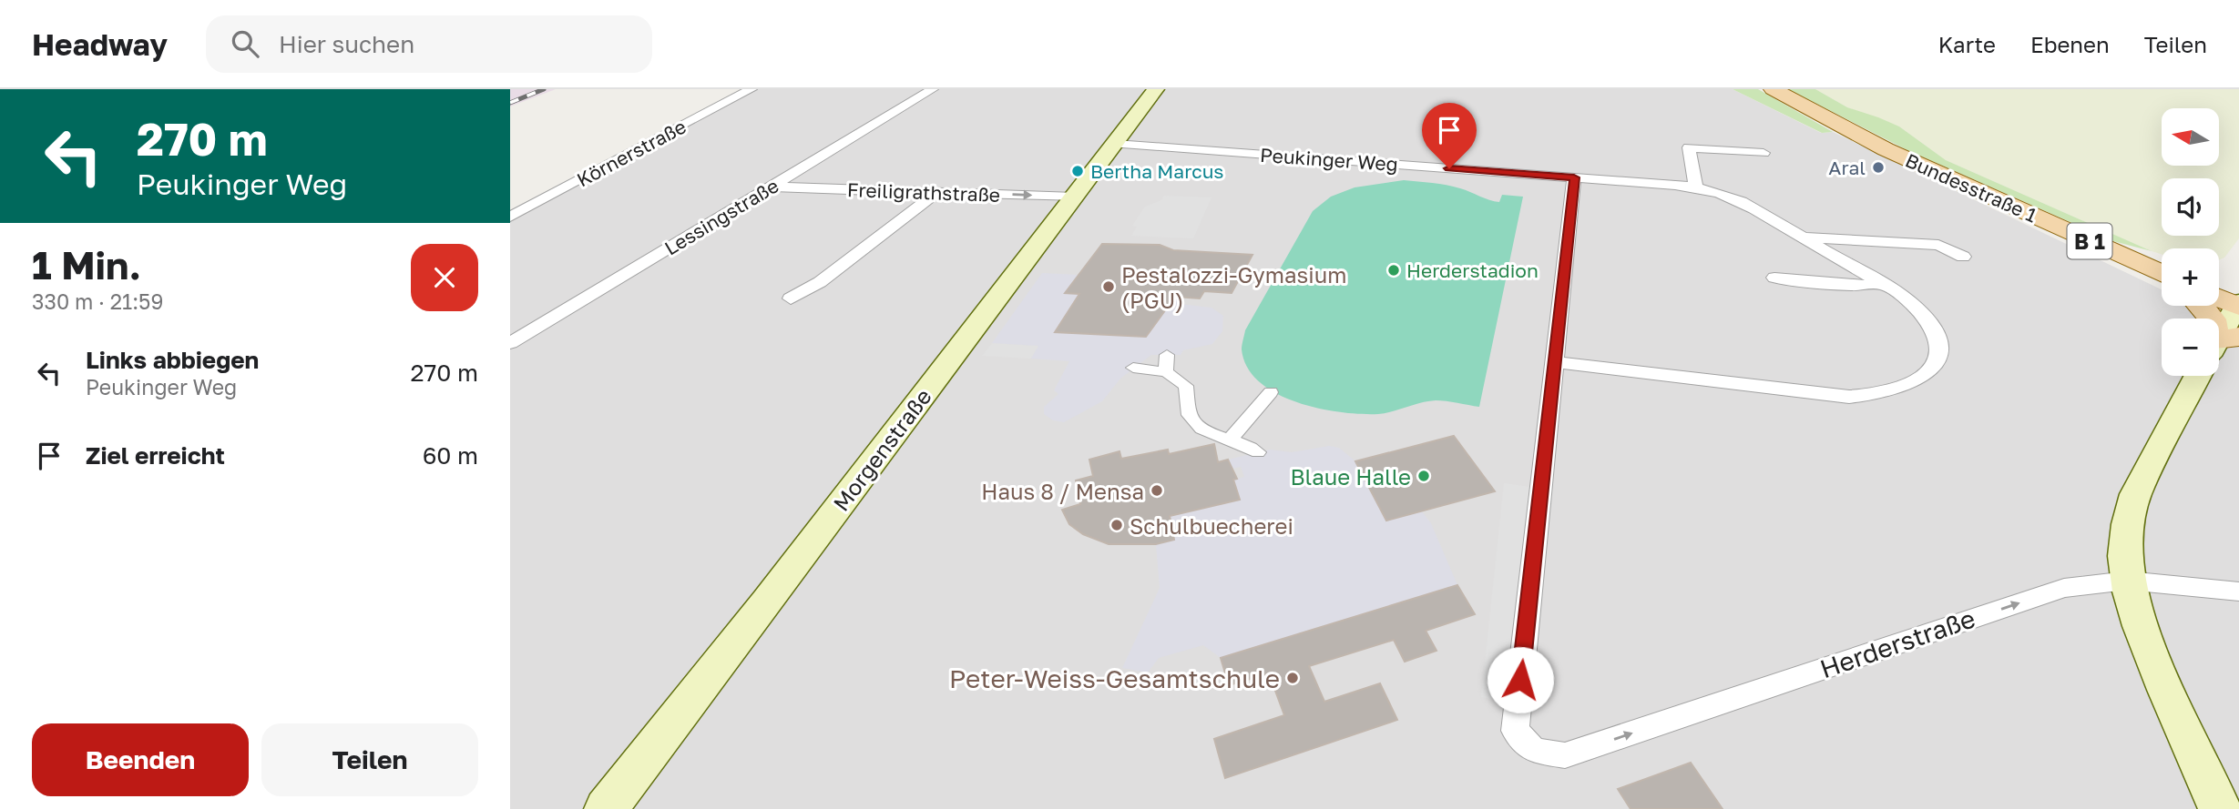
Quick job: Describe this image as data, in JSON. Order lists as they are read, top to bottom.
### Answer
{
  "streets": {
    "main road": ["Bundesstraße 1", "B 1", "Morgenstraße"],
    "street": [
      "Körnerstraße",
      "Peukinger Weg",
      "Freiligrathstraße",
      "Lessingstraße",
      "Herderstraße"
    ]
  },
  "crossings": [
    ["Peukinger Weg", "Morgenstraße"],
    ["Freiligrathstraße", "Lessingstraße"],
    ["Freiligrathstraße", "Morgenstraße"]
  ],
  "one_way": ["Freiligrathstraße", "Herderstraße"],
  "places": [
    "Aral",
    "Bertha Marcus",
    "Herderstadion",
    "Pestalozzi-Gymasium (PGU)",
    "Blaue Halle",
    "Haus 8 / Mensa",
    "Schulbuecherei",
    "Peter-Weiss-Gesamtschule"
  ],
  "north": "left",
  "page": {
    "header": "Headway",
    "search": "Hier suchen",
    "nav": ["Karte", "Ebenen", "Teilen"],
    "turn": ["270 m", "Peukinger Weg"],
    "map_buttons": ["+", "−"],
    "heading": ["1 Min.", "330 m · 21:59"],
    "list": [
      {
        "name": "Links abbiegen",
        "note": "Peukinger Weg",
        "value": "270 m"
      },
      {
        "name": "Ziel erreicht",
        "value": "60 m"
      }
    ],
    "buttons": ["Beenden", "Teilen"]
  }
}
